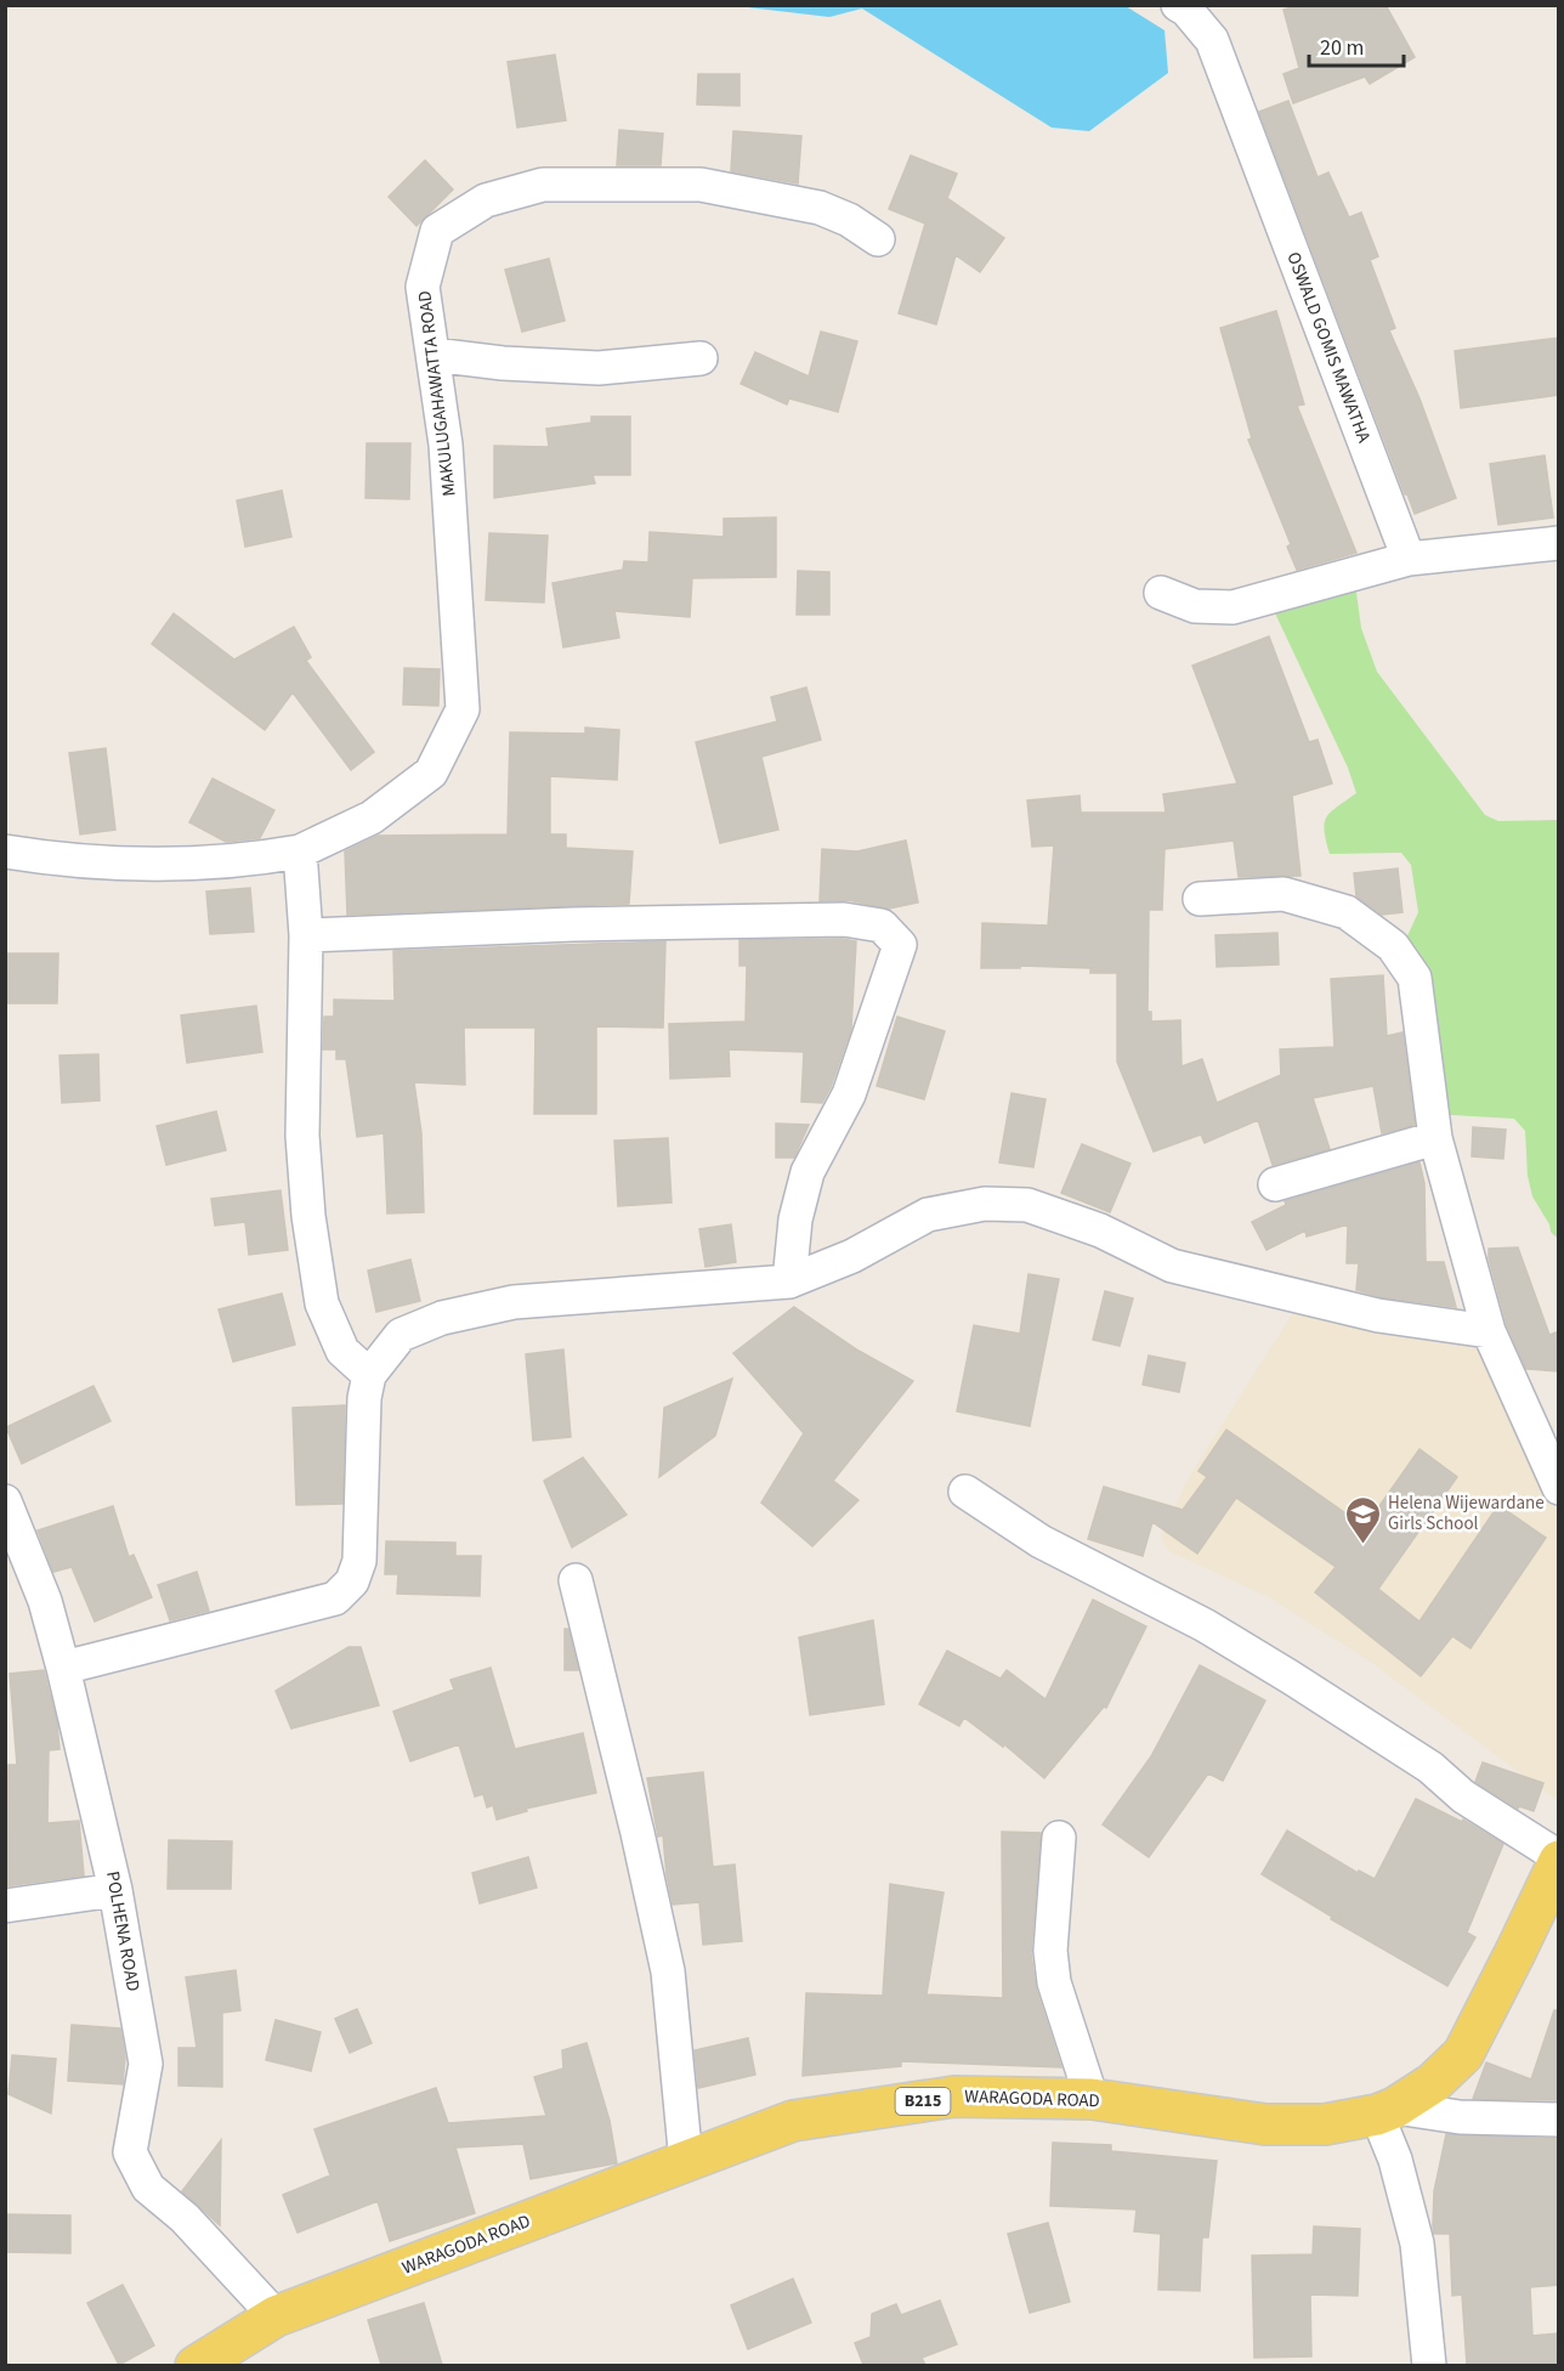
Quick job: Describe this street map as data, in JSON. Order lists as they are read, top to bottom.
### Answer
{
  "streets": {
    "main road": ["WARAGODA ROAD", "B215"],
    "street": ["OSWALD GOMIS MAWATHA", "MAKULUGAHAWATTA ROAD", "POLHENA ROAD"]
  },
  "crossings": [
    ["POLHENA ROAD", "WARAGODA ROAD"]
  ],
  "places": {
    "school or university": ["Helena Wijewardane Girls School"]
  },
  "scale_bar": "20 m"
}
